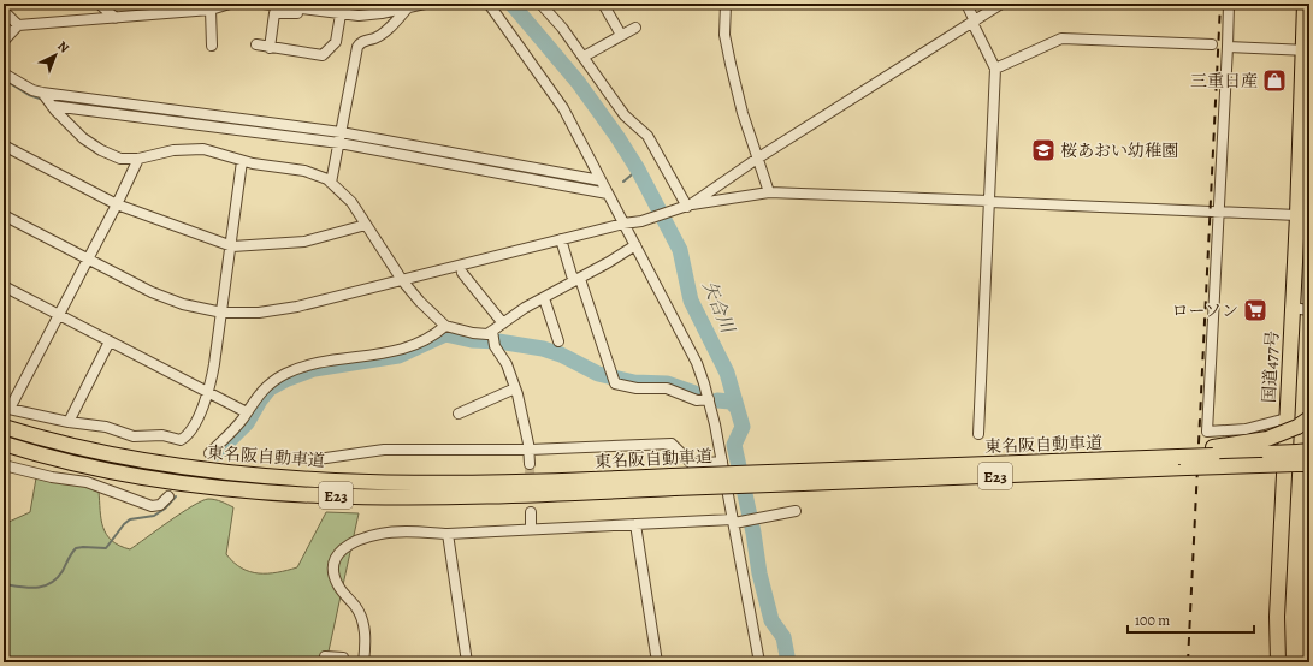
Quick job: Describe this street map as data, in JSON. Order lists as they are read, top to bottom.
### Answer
{
  "streets": {
    "highway": ["国道477号", "東名阪自動車道", "E23"]
  },
  "water": ["矢合川"],
  "places": {
    "shop": ["三重日産"],
    "school or university": ["桜あおい幼稚園"],
    "supermarket": ["ローソン"]
  },
  "scale_bar": "100 m",
  "north": "top right"
}
